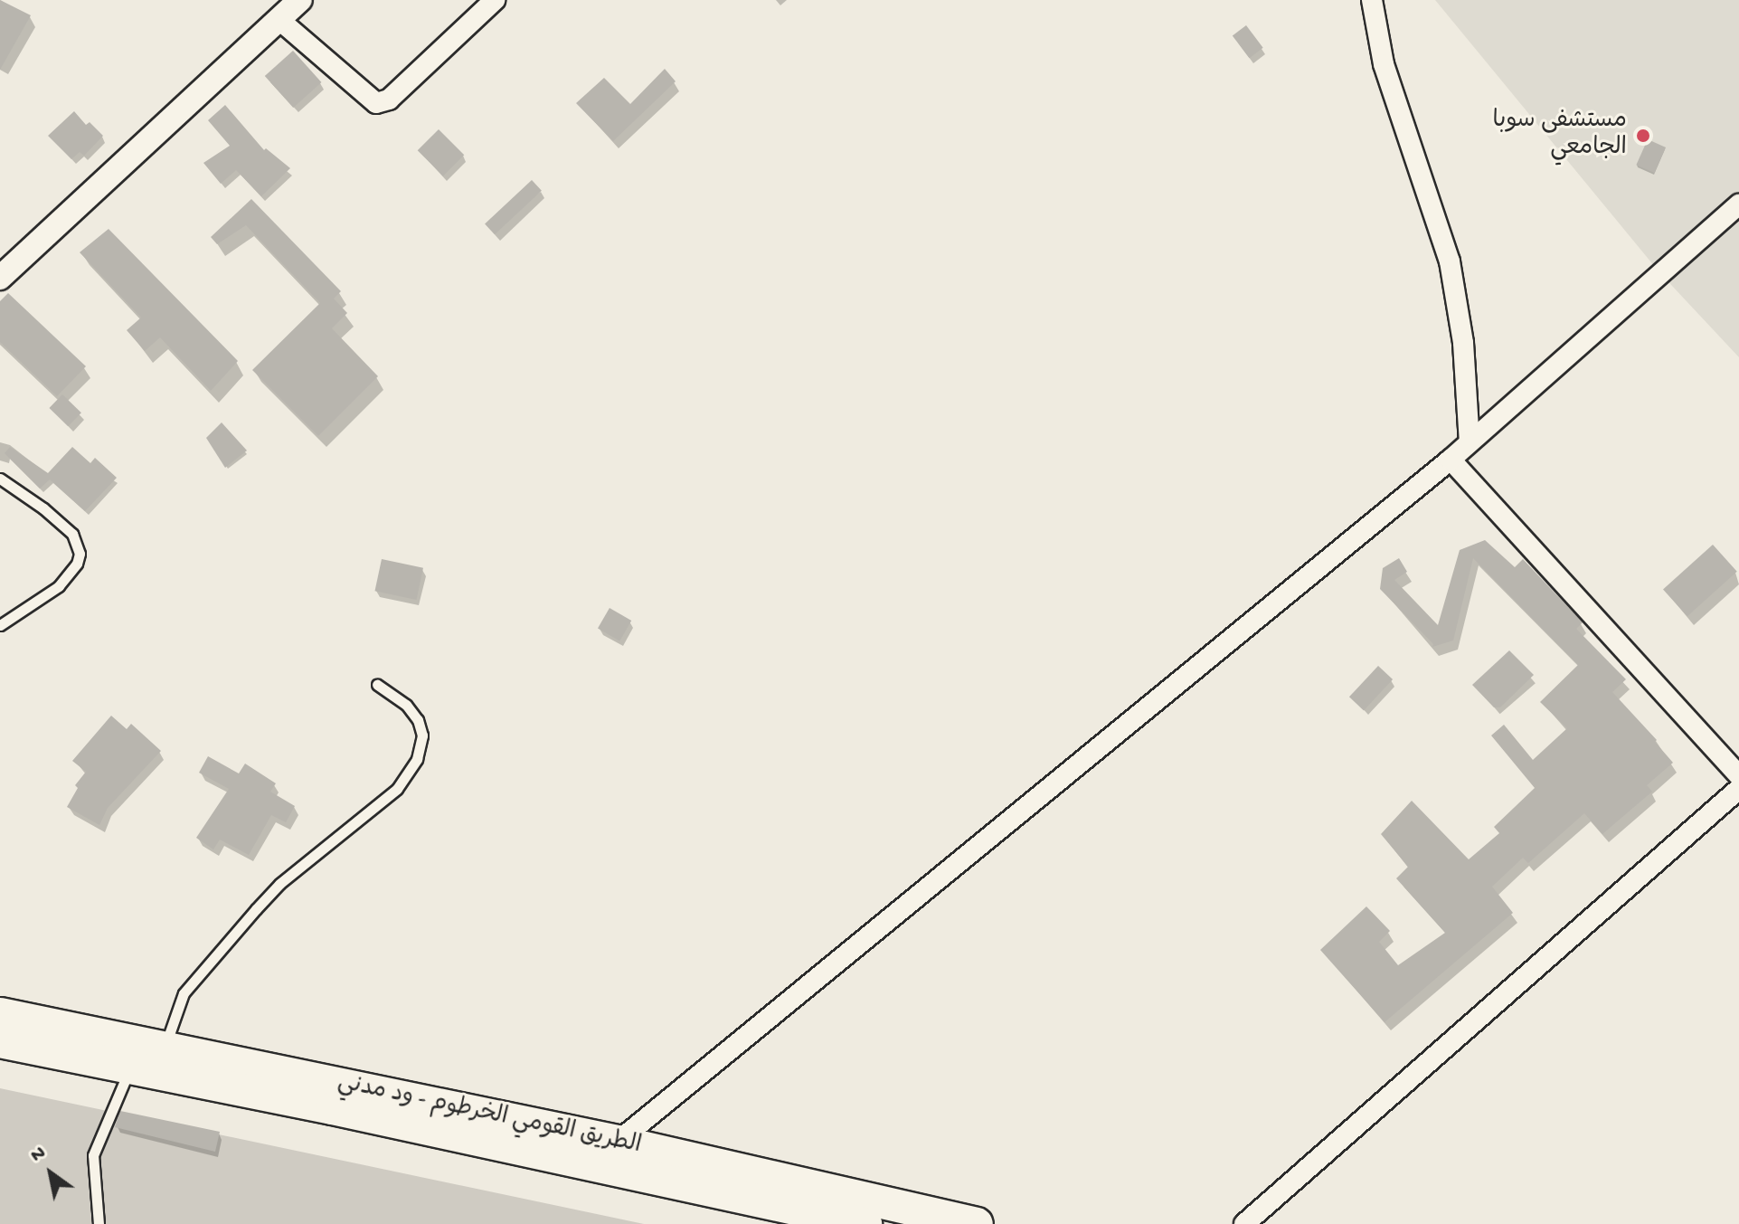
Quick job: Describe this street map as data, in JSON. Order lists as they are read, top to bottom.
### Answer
{
  "streets": {
    "highway": ["الطريق القومي الخرطوم - ود مدني"]
  },
  "places": ["مستشفى سوبا الجامعي"],
  "north": "top left"
}
